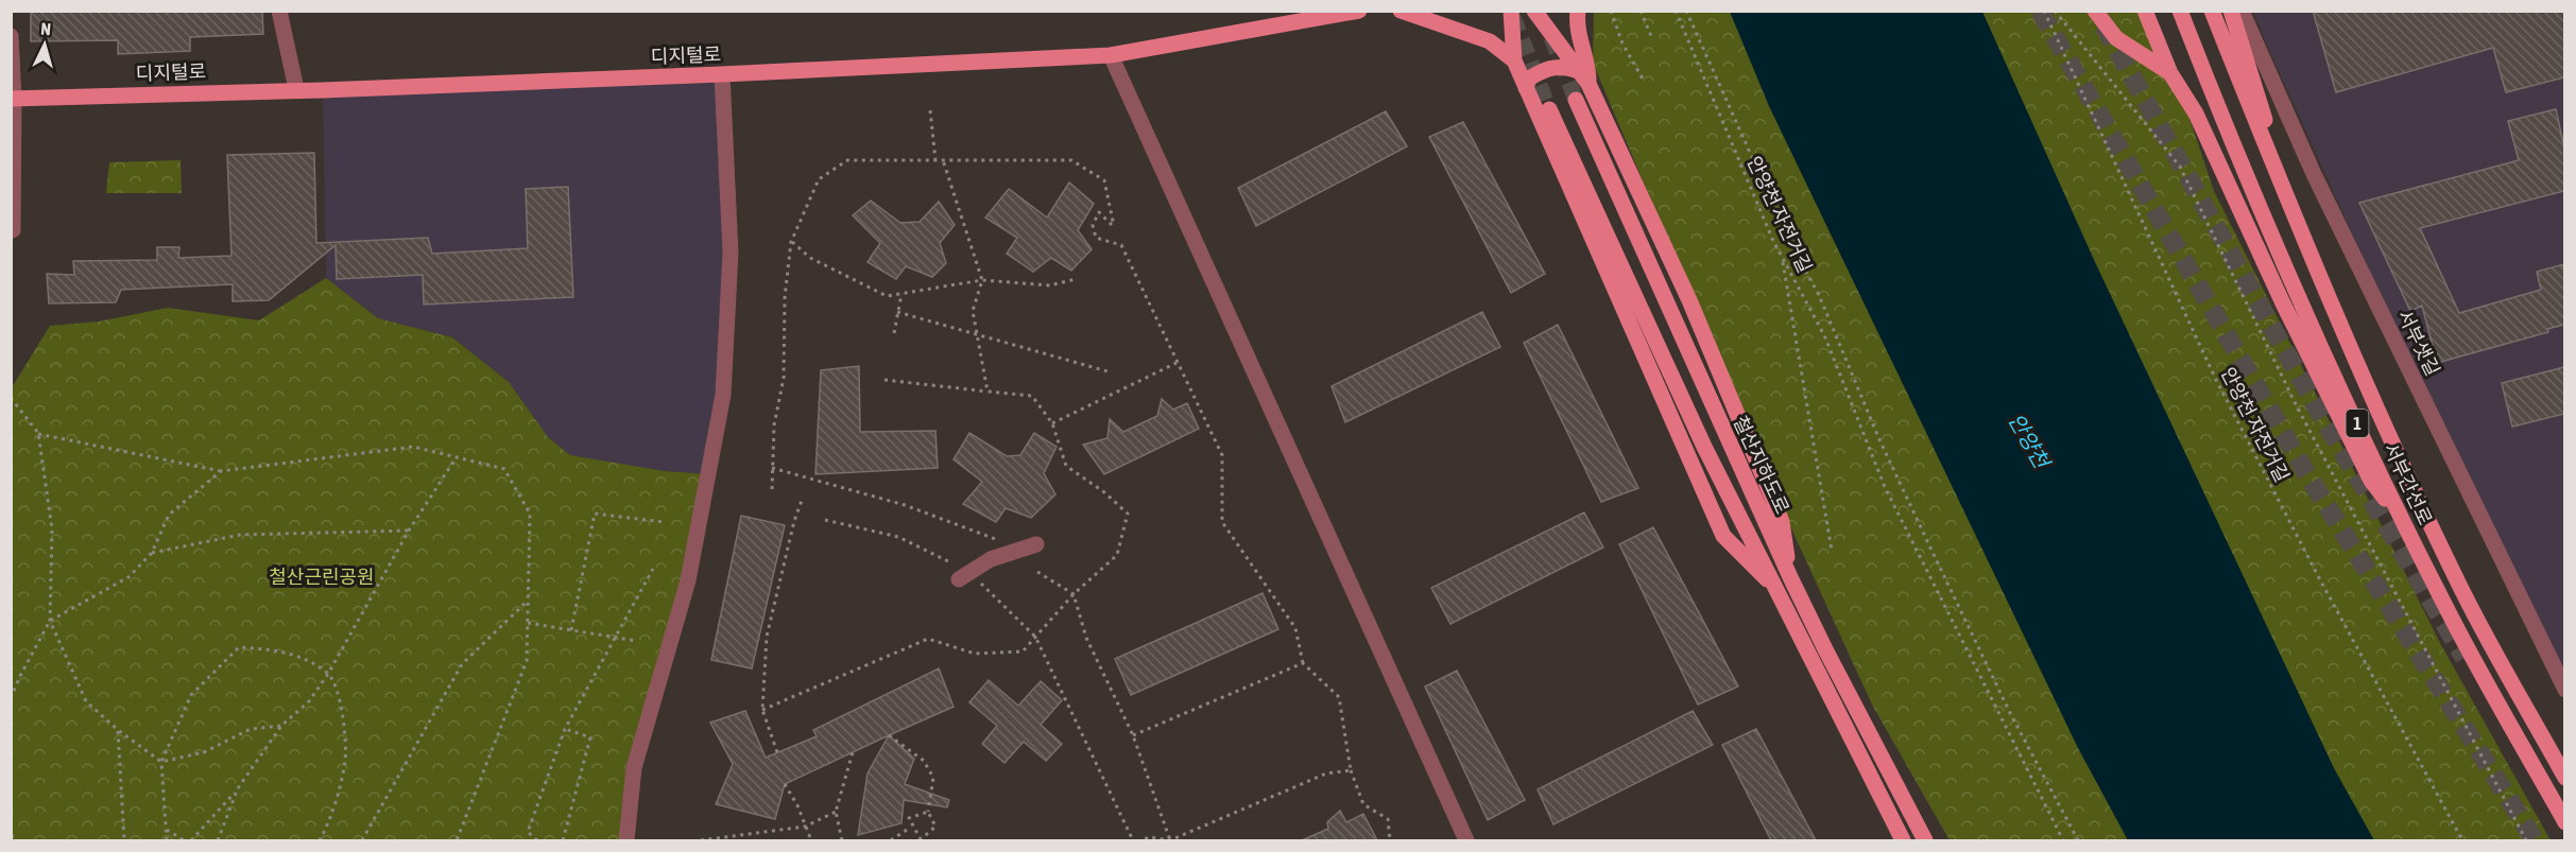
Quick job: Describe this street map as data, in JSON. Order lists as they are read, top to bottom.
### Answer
{
  "streets": {
    "main road": [
      "디지털로",
      "1",
      "철산지하도로",
      "서부간선로"
    ],
    "street": ["서부샛길"],
    "path": ["안양천 자전거길"]
  },
  "water": ["안양천"],
  "parks": ["철산근린공원"],
  "north": "top"
}
